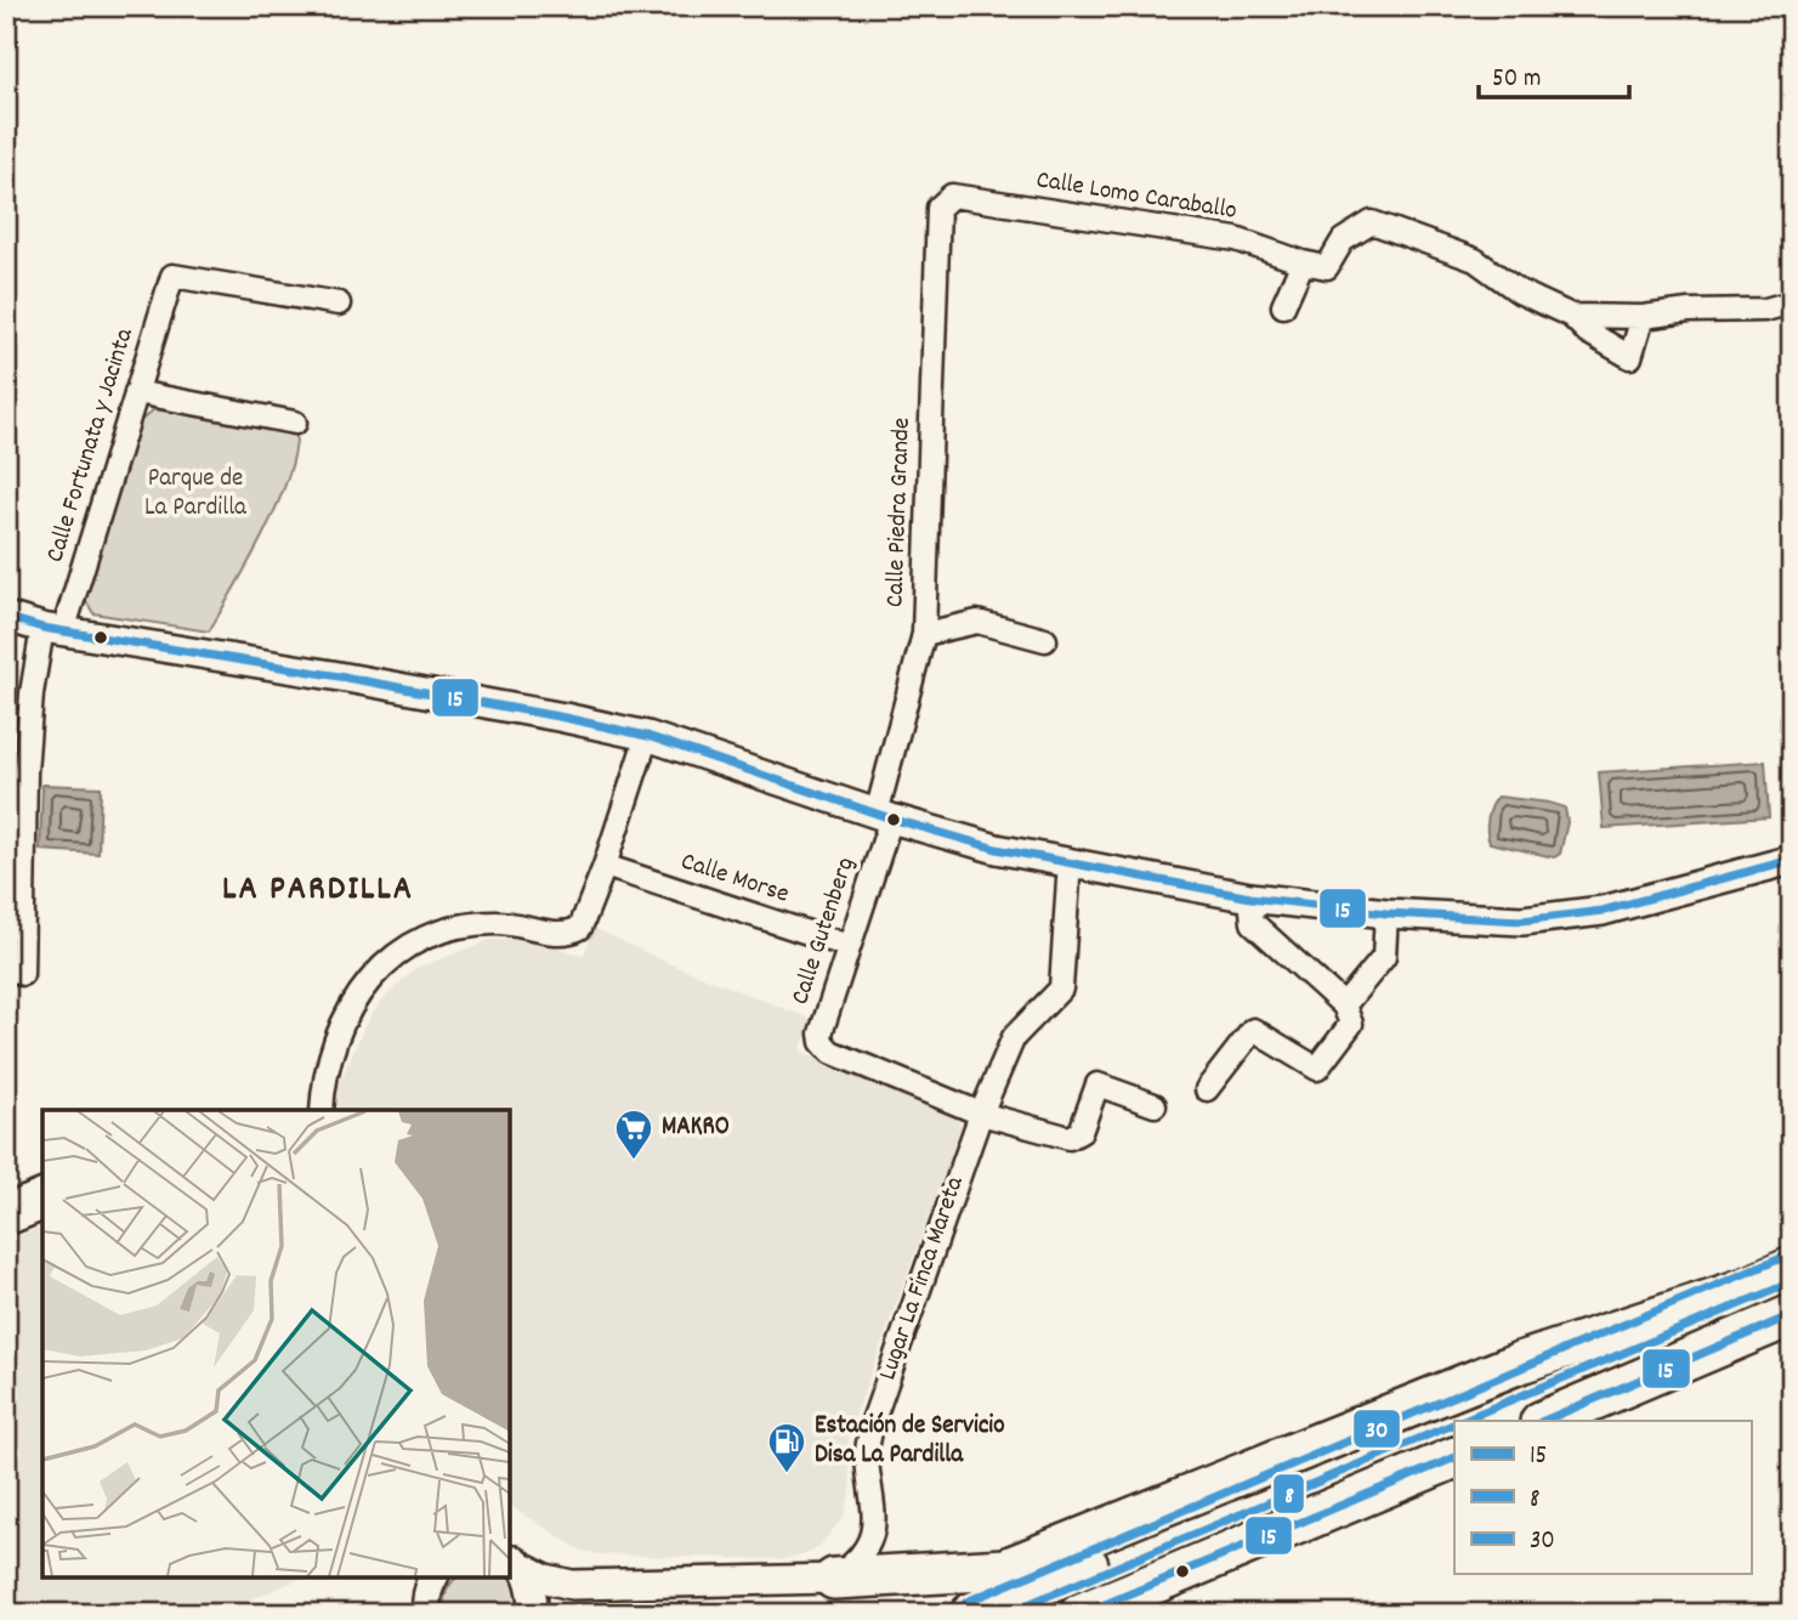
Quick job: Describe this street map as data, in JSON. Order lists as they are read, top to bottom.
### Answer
{
  "streets": {
    "street": [
      "Calle Lomo Caraballo",
      "Calle Fortunata y Jacinta",
      "Calle Piedra Grande",
      "Calle Morse",
      "Calle Gutenberg",
      "Lugar La Finca Mareta"
    ]
  },
  "crossings": [
    ["Calle Lomo Caraballo", "Calle Piedra Grande"],
    ["Calle Piedra Grande", "Calle Gutenberg"],
    ["Calle Morse", "Calle Gutenberg"],
    ["Calle Gutenberg", "Lugar La Finca Mareta"]
  ],
  "districts": ["LA PARDILLA"],
  "parks": ["Parque de La Pardilla"],
  "places": {
    "supermarket": ["MAKRO"],
    "fuel station": ["Estación de Servicio Disa La Pardilla"]
  },
  "lines": ["transit line 15", "transit line 30", "transit line 8"],
  "legend": ["15", "8", "30"],
  "scale_bar": "50 m"
}
